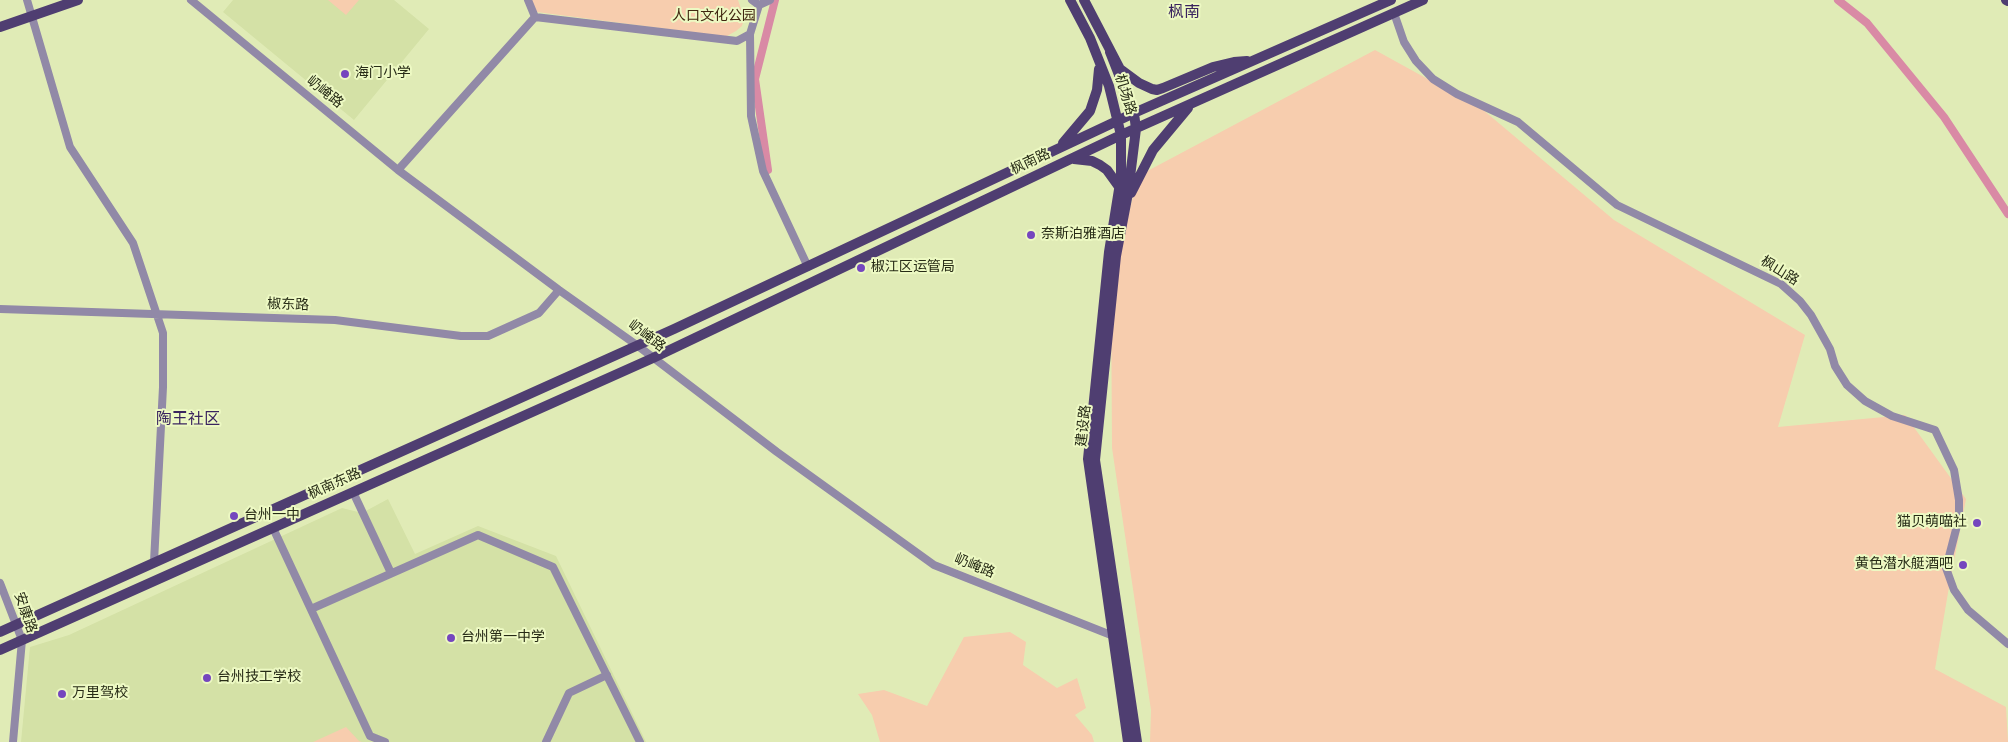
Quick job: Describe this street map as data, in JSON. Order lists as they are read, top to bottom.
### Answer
{
  "streets": {
    "main road": [
      "机场路",
      "枫南路",
      "建设路",
      "枫南东路"
    ],
    "street": [
      "屷崦路",
      "枫山路",
      "椒东路",
      "安康路"
    ]
  },
  "crossings": [
    ["屷崦路", "枫南路"],
    ["屷崦路", "椒东路"],
    ["屷崦路", "建设路"],
    ["屷崦路", "枫南东路"],
    ["机场路", "枫南路"],
    ["机场路", "建设路"],
    ["枫南路", "枫山路"],
    ["枫南路", "建设路"],
    ["枫南路", "枫南东路"],
    ["枫南路", "安康路"],
    ["枫南东路", "安康路"]
  ],
  "districts": ["枫南", "陶王社区"],
  "parks": ["人口文化公园"],
  "places": [
    "海门小学",
    "奈斯泊雅酒店",
    "椒江区运管局",
    "台州一中",
    "猫贝·萌喵社",
    "黄色潜水艇酒吧",
    "台州第一中学",
    "台州技工学校",
    "万里驾校"
  ]
}
